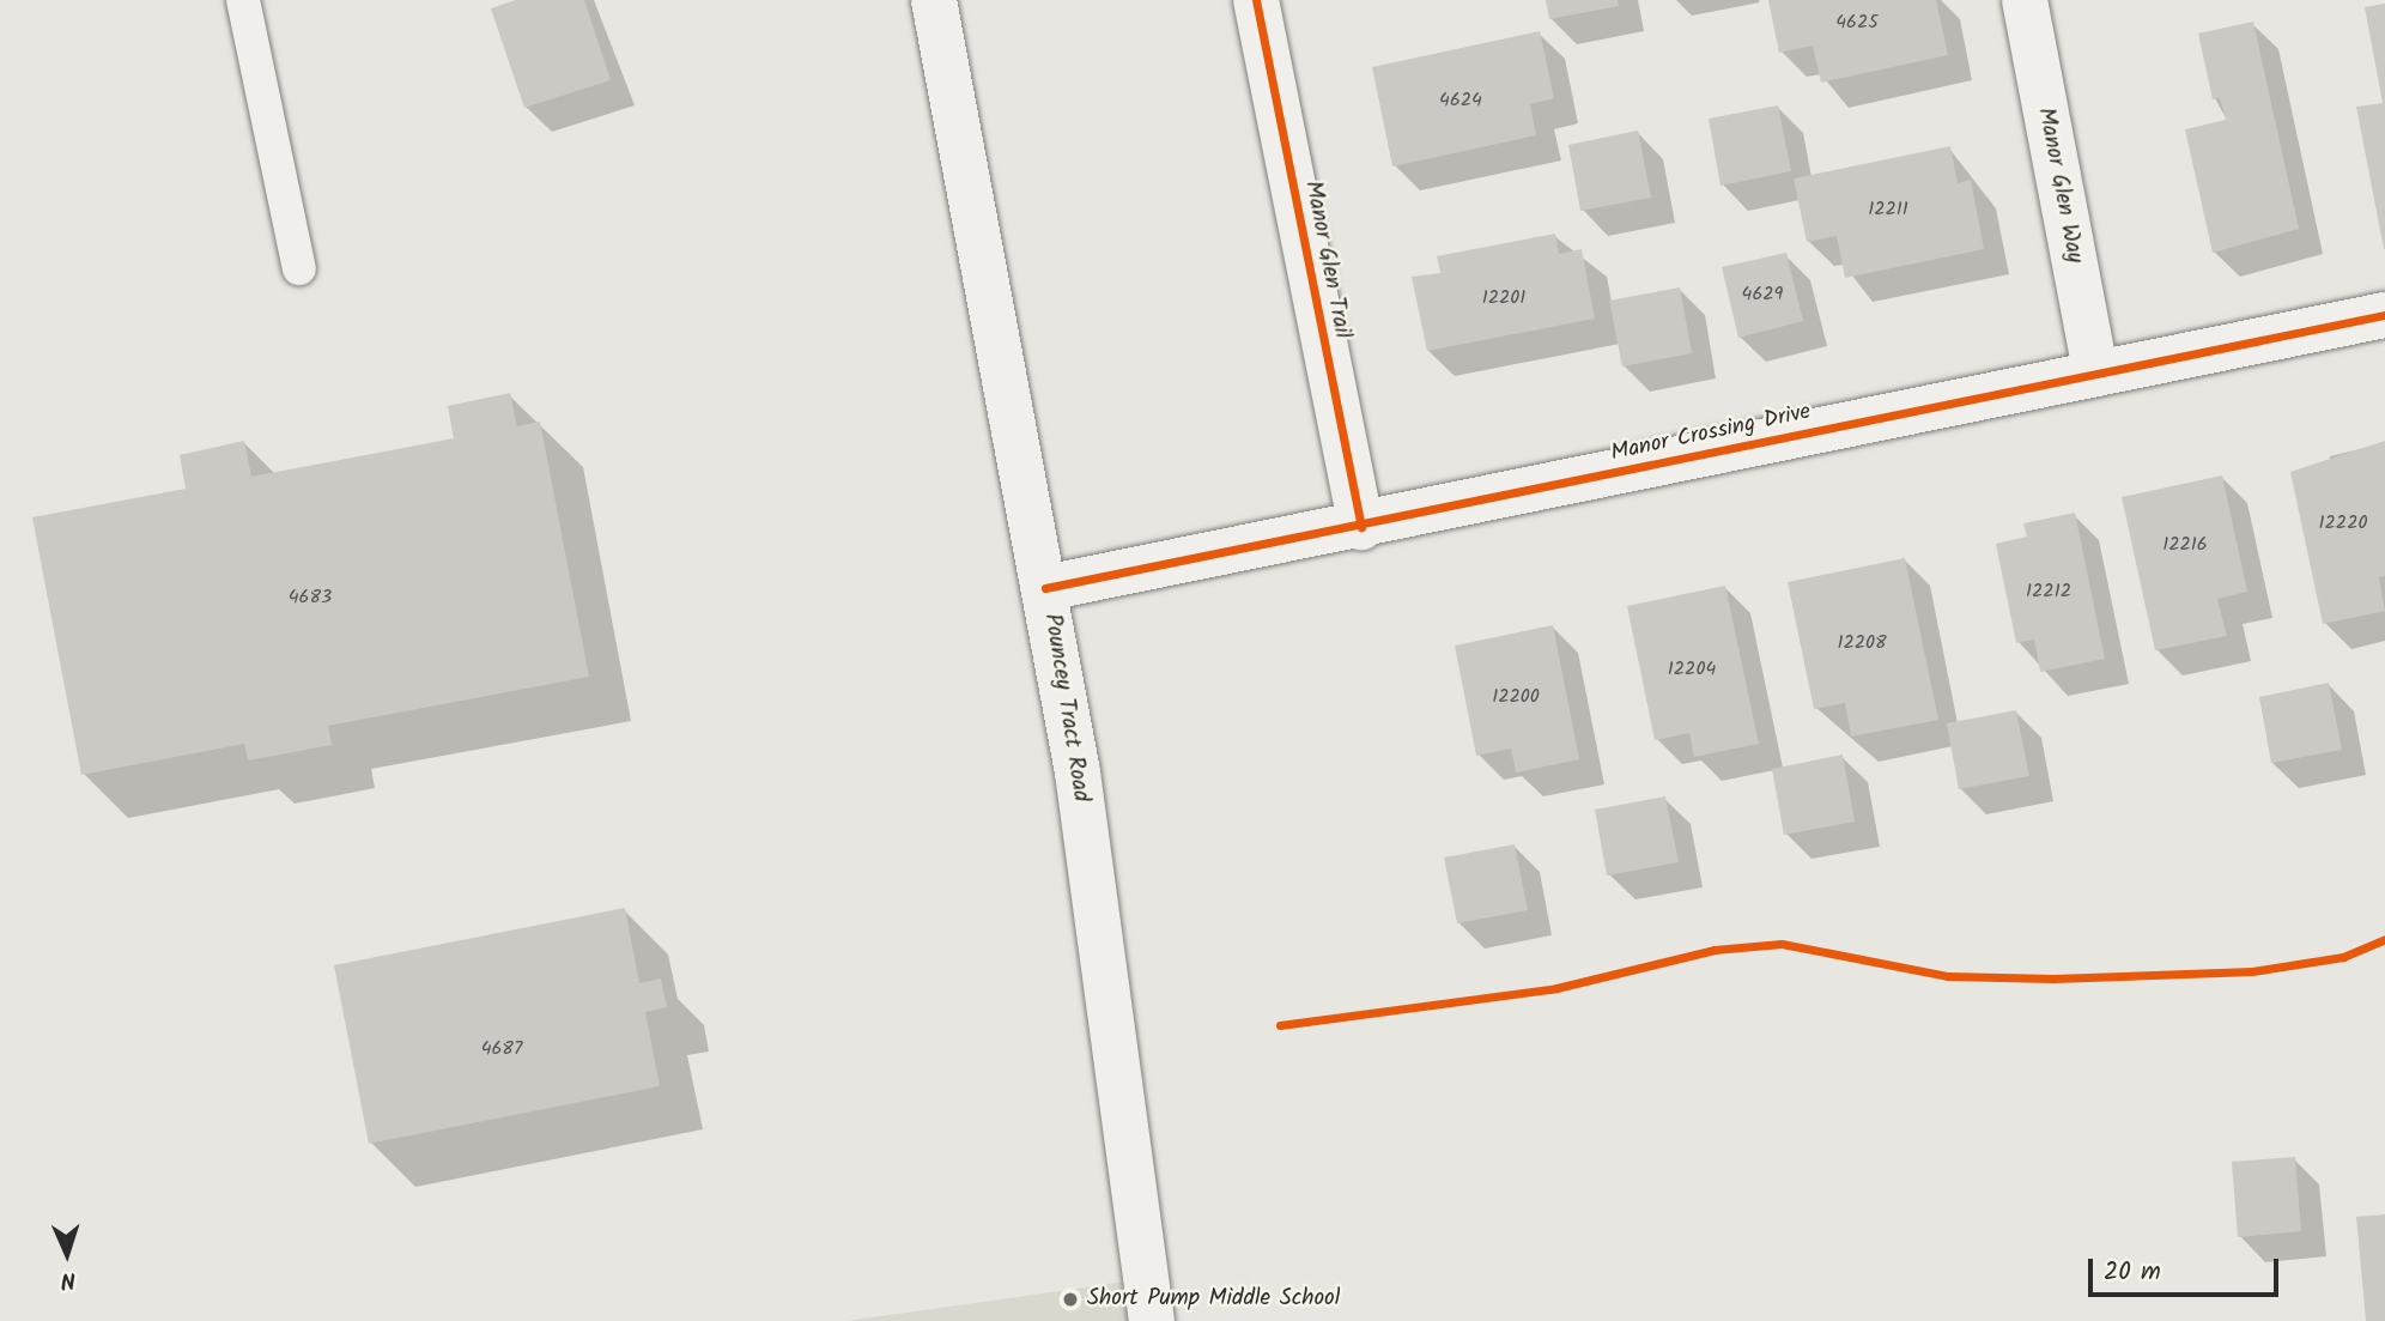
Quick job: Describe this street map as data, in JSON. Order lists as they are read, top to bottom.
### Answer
{
  "streets": {
    "street": [
      "Manor Glen Way",
      "Manor Glen Trail",
      "Manor Crossing Drive",
      "Pouncey Tract Road"
    ]
  },
  "crossings": [
    ["Manor Glen Way", "Manor Crossing Drive"],
    ["Manor Glen Trail", "Manor Crossing Drive"],
    ["Manor Crossing Drive", "Pouncey Tract Road"]
  ],
  "places": ["Short Pump Middle School"],
  "house_numbers": [
    "4625",
    "4624",
    "12211",
    "4629",
    "12201",
    "12220",
    "12216",
    "12212",
    "4683",
    "12208",
    "12204",
    "12200",
    "4687"
  ],
  "scale_bar": "20 m",
  "north": "bottom"
}
